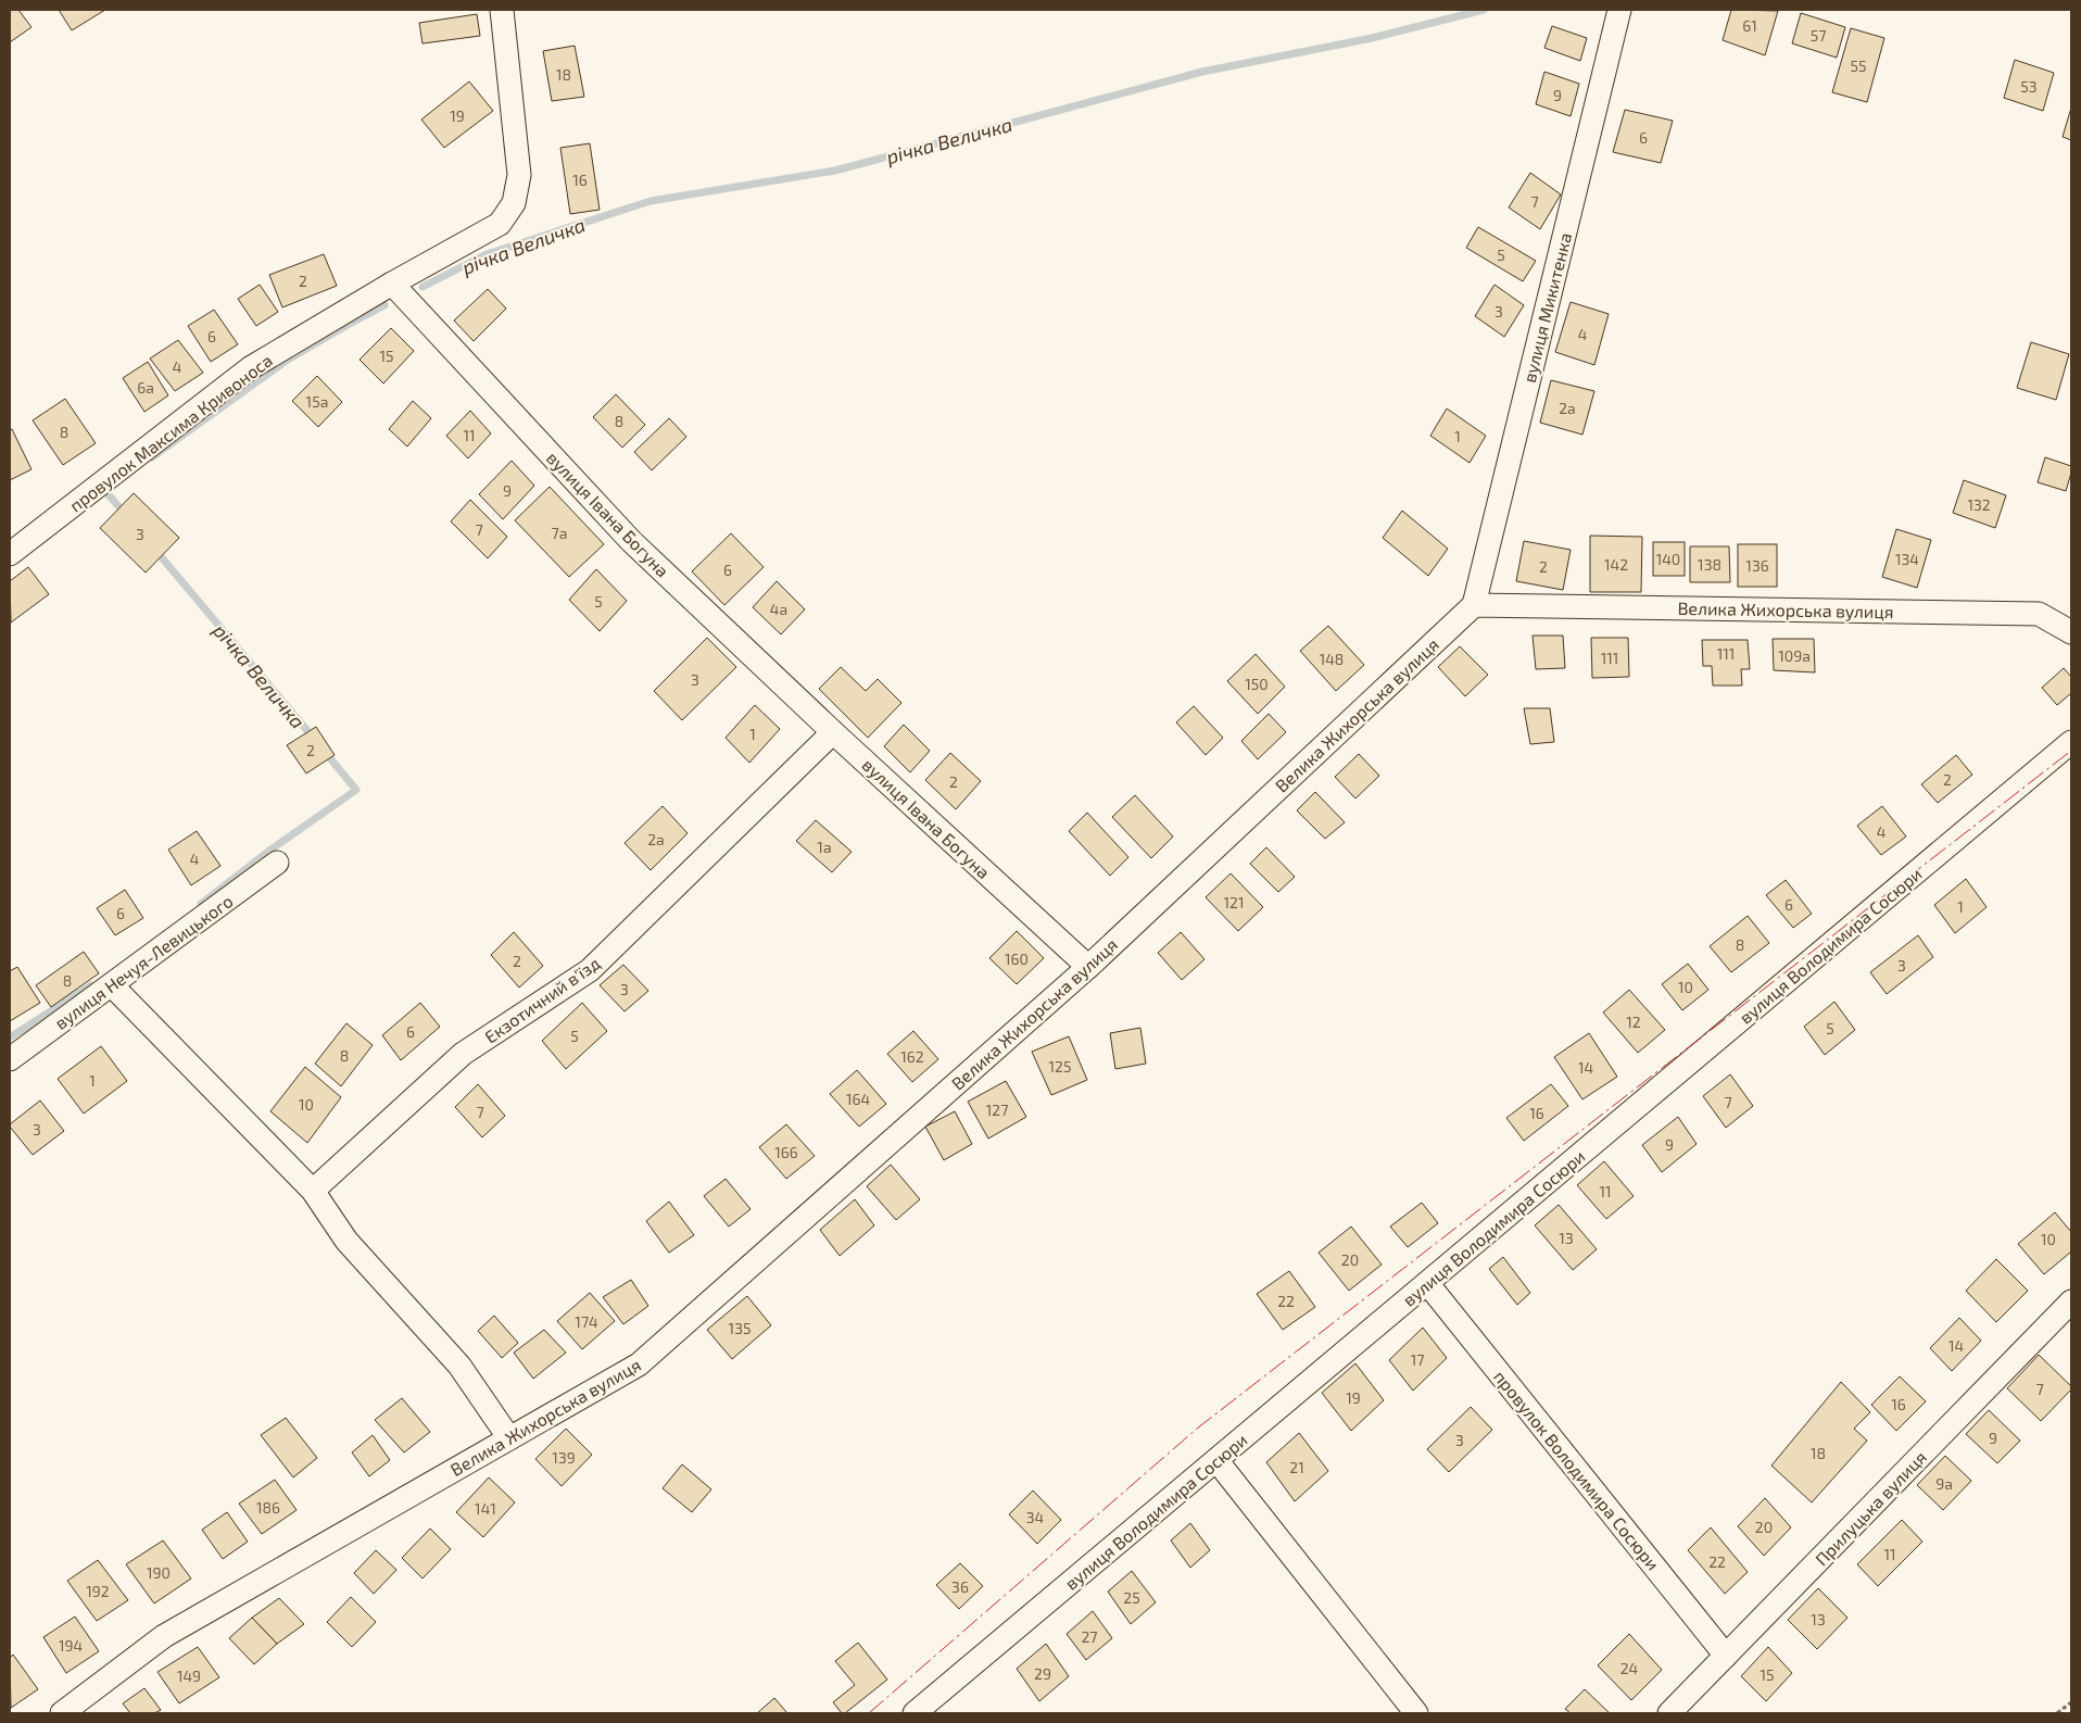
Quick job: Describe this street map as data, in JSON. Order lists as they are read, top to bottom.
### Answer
{
  "streets": {
    "street": [
      "вулиця Микитенка",
      "провулок Максима Кривоноса",
      "вулиця Івана Богуна",
      "Велика Жихорська вулиця",
      "вулиця Володимира Сосюри",
      "вулиця Нечуя-Левицького",
      "Екзотичний в'їзд",
      "провулок Володимира Сосюри",
      "Прилуцька вулиця"
    ]
  },
  "crossings": [
    ["вулиця Микитенка", "Велика Жихорська вулиця"],
    ["провулок Максима Кривоноса", "вулиця Івана Богуна"],
    ["вулиця Івана Богуна", "Велика Жихорська вулиця"],
    ["вулиця Івана Богуна", "Екзотичний в'їзд"],
    ["вулиця Володимира Сосюри", "провулок Володимира Сосюри"],
    ["провулок Володимира Сосюри", "Прилуцька вулиця"]
  ],
  "water": ["річка Величка"],
  "house_numbers": [
    "61",
    "57",
    "55",
    "18",
    "53",
    "9",
    "19",
    "6",
    "16",
    "7",
    "5",
    "2",
    "3",
    "4",
    "6",
    "15",
    "4",
    "6а",
    "15а",
    "2а",
    "8",
    "8",
    "11",
    "1",
    "9",
    "132",
    "7",
    "7а",
    "3",
    "140",
    "134",
    "142",
    "138",
    "136",
    "2",
    "6",
    "5",
    "4а",
    "111",
    "109а",
    "111",
    "148",
    "3",
    "150",
    "1",
    "2",
    "2",
    "2",
    "4",
    "2а",
    "1а",
    "4",
    "121",
    "6",
    "1",
    "6",
    "8",
    "160",
    "2",
    "3",
    "8",
    "10",
    "3",
    "12",
    "5",
    "6",
    "5",
    "8",
    "162",
    "125",
    "14",
    "1",
    "164",
    "7",
    "10",
    "127",
    "7",
    "16",
    "3",
    "9",
    "166",
    "11",
    "13",
    "10",
    "20",
    "22",
    "174",
    "135",
    "14",
    "17",
    "7",
    "19",
    "16",
    "9",
    "3",
    "18",
    "139",
    "21",
    "9а",
    "186",
    "141",
    "34",
    "20",
    "11",
    "22",
    "190",
    "36",
    "192",
    "25",
    "13",
    "27",
    "194",
    "24",
    "29",
    "15",
    "149"
  ]
}
